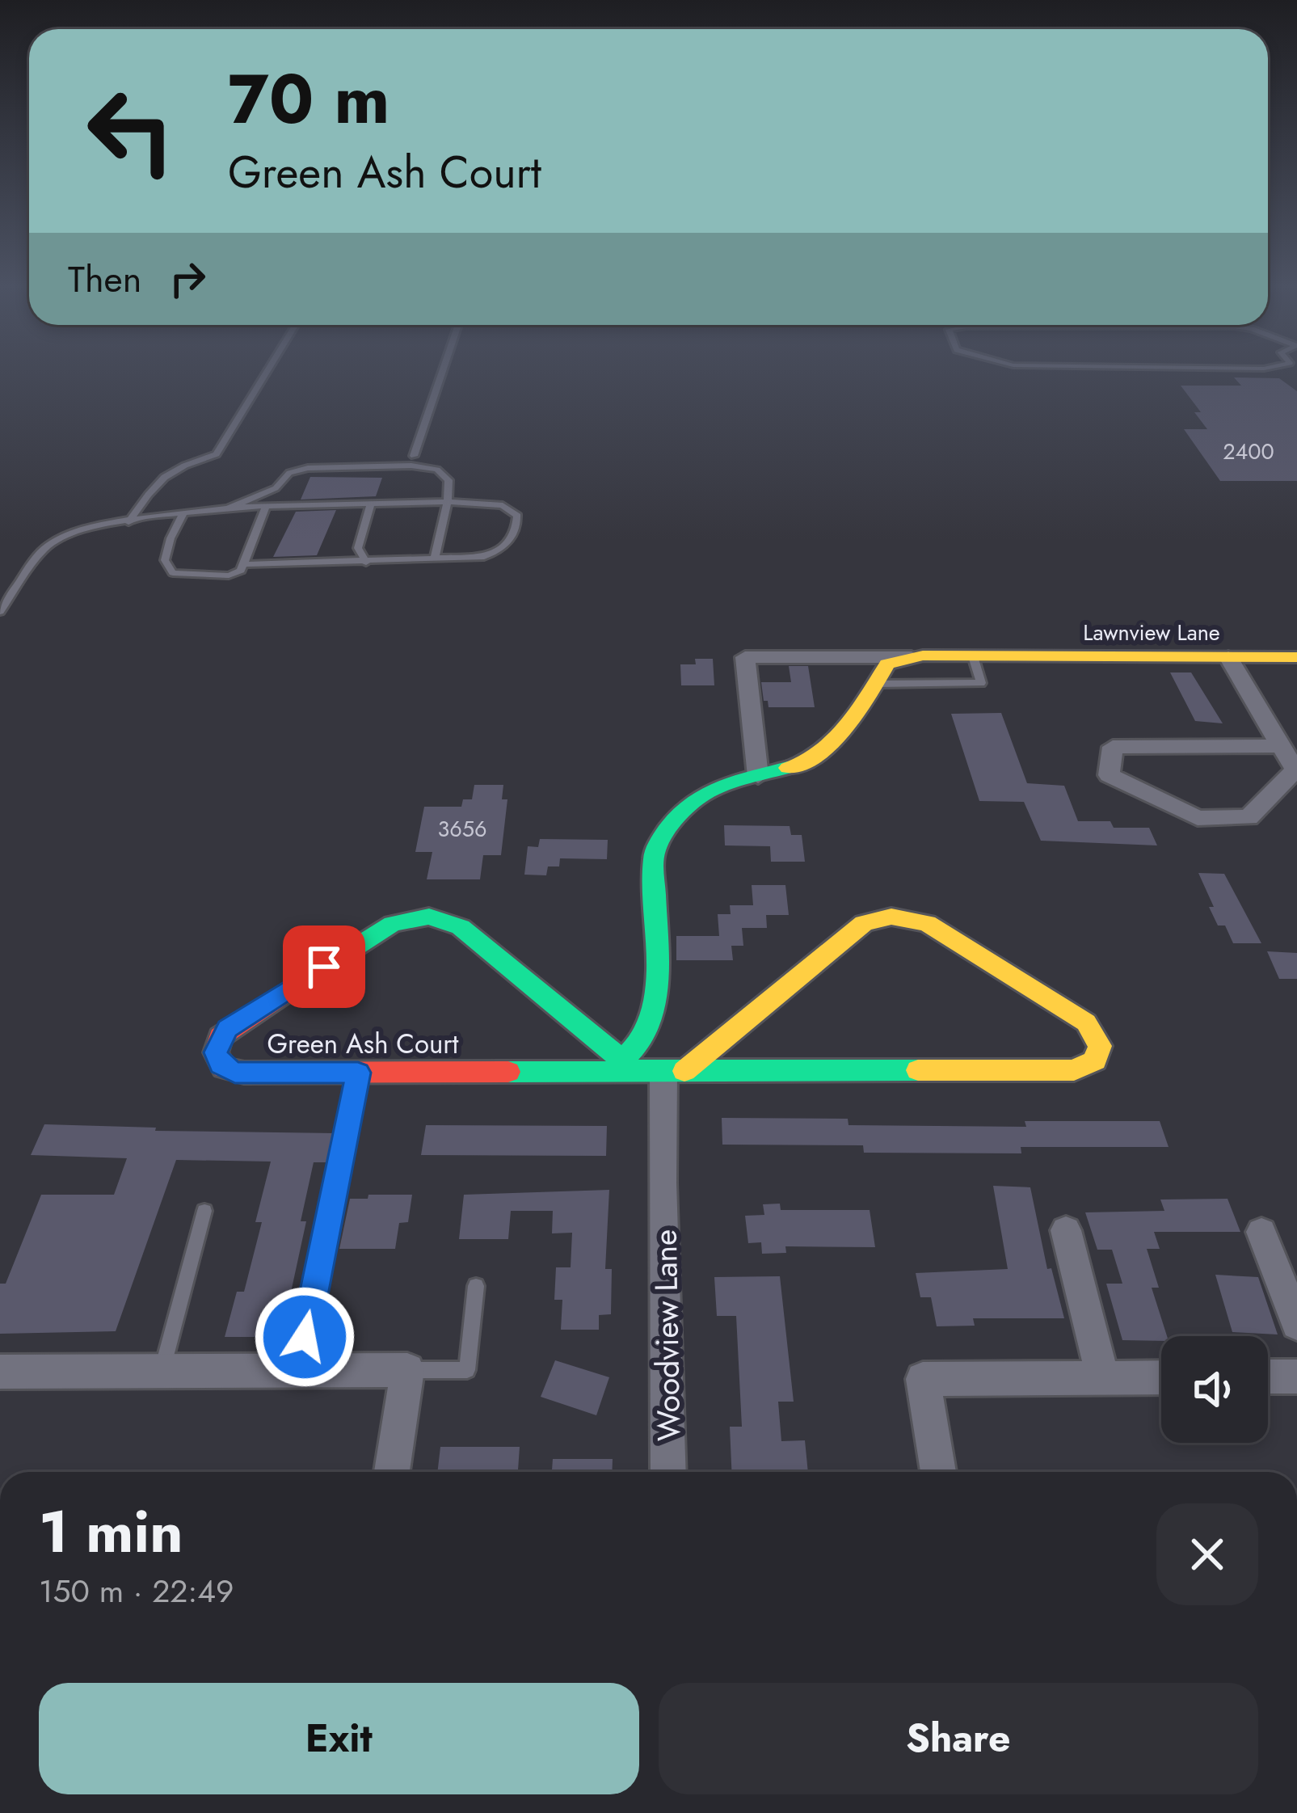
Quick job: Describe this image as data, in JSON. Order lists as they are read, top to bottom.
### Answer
{
  "streets": {
    "street": ["Lawnview Lane", "Green Ash Court", "Woodview Lane"]
  },
  "crossings": [
    ["Green Ash Court", "Woodview Lane"]
  ],
  "house_numbers": ["2400", "3656"],
  "page": {
    "turn": ["70 m", "Green Ash Court"],
    "then": "Then",
    "heading": ["1 min", "150 m · 22:49"],
    "buttons": ["Exit", "Share"]
  }
}
